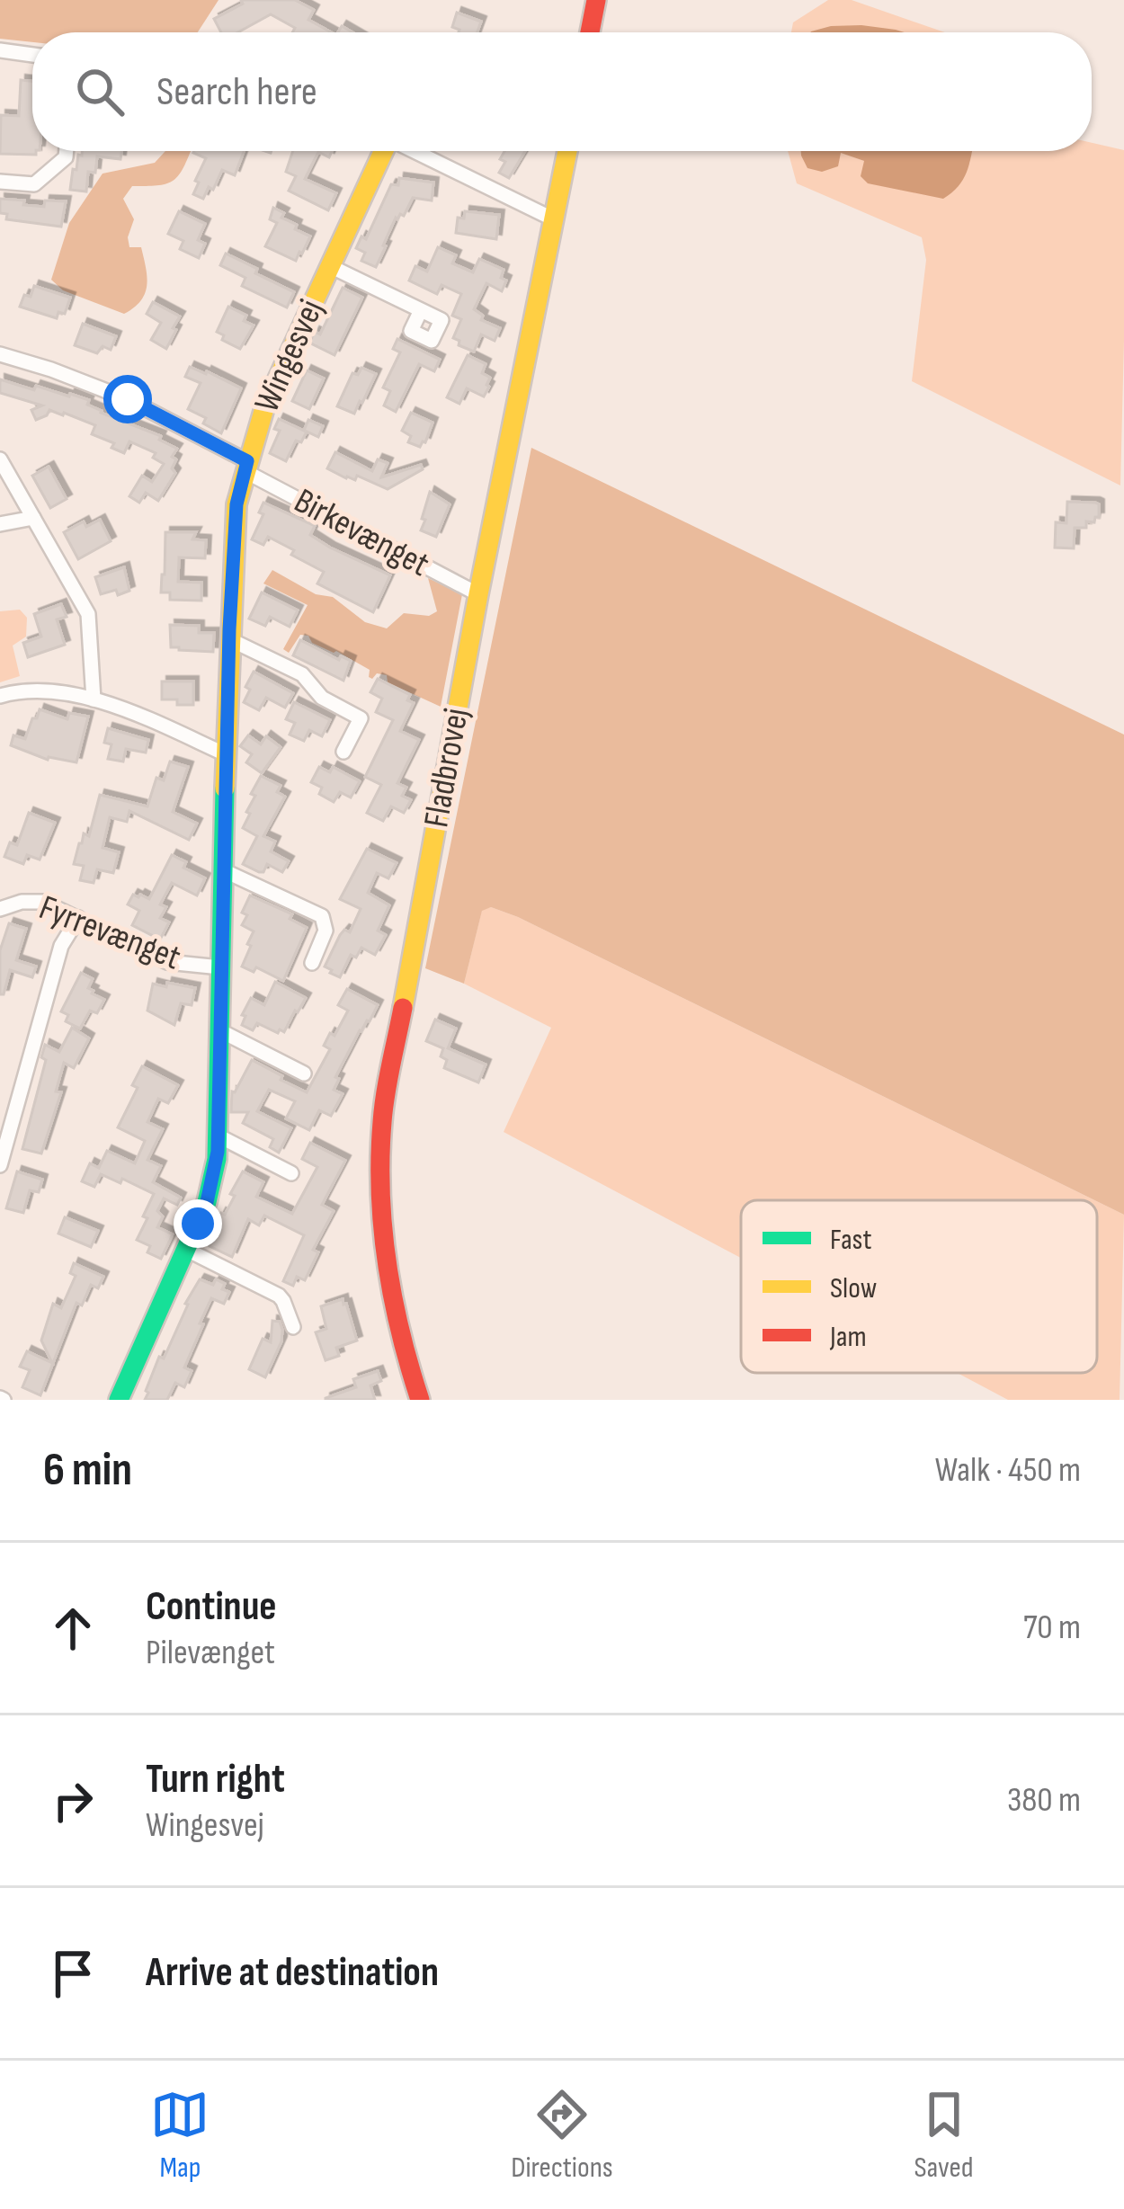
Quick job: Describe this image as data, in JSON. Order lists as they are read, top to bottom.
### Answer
{
  "streets": {
    "main road": ["Wingesvej", "Fladbrovej"],
    "street": ["Birkevænget", "Fyrrevænget"]
  },
  "crossings": [
    ["Wingesvej", "Birkevænget"],
    ["Wingesvej", "Fyrrevænget"],
    ["Birkevænget", "Fladbrovej"]
  ],
  "legend": ["Fast", "Slow", "Jam"],
  "page": {
    "search": "Search here",
    "heading": ["6 min", "Walk · 450 m"],
    "list": [
      ["Continue", "Pilevænget", "70 m"],
      ["Turn right", "Wingesvej", "380 m"],
      "Arrive at destination"
    ],
    "nav": ["Map", "Directions", "Saved"]
  }
}
